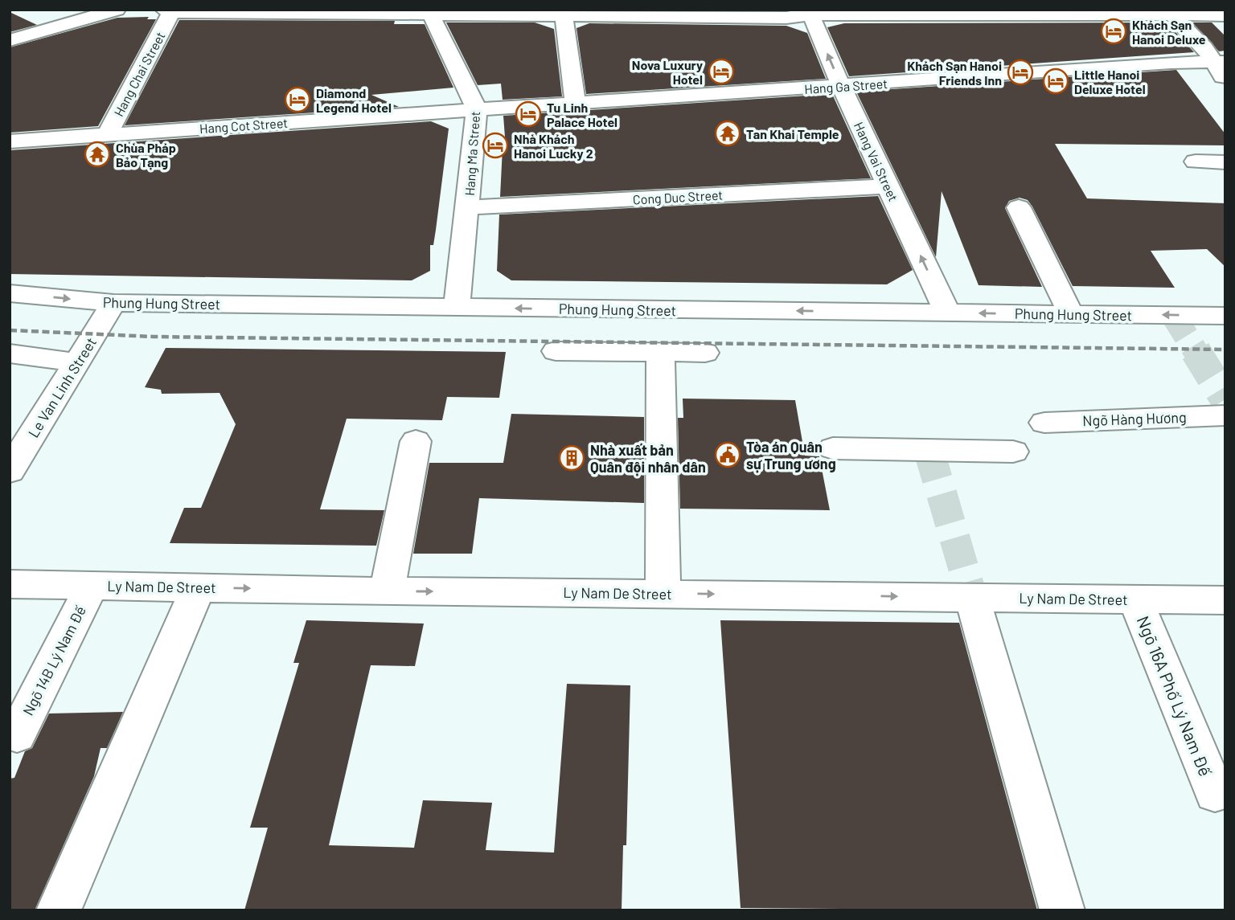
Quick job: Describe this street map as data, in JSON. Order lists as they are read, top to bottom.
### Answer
{
  "streets": {
    "street": [
      "Hang Chai Street",
      "Hang Ga Street",
      "Hang Cot Street",
      "Hang Ma Street",
      "Hang Vai Street",
      "Cong Duc Street",
      "Phung Hung Street",
      "Le Van Linh Street",
      "Ngõ Hàng Hương",
      "Ly Nam De Street",
      "Ngõ 14B Lý Nam Đế",
      "Ngõ 16A Phố Lý Nam Đế"
    ]
  },
  "crossings": [
    ["Hang Chai Street", "Hang Cot Street"],
    ["Hang Ga Street", "Hang Cot Street"],
    ["Hang Ga Street", "Hang Ma Street"],
    ["Hang Ga Street", "Hang Vai Street"],
    ["Hang Cot Street", "Hang Ma Street"],
    ["Hang Ma Street", "Cong Duc Street"],
    ["Hang Ma Street", "Phung Hung Street"],
    ["Hang Vai Street", "Cong Duc Street"],
    ["Hang Vai Street", "Phung Hung Street"],
    ["Phung Hung Street", "Le Van Linh Street"],
    ["Ly Nam De Street", "Ngõ 14B Lý Nam Đế"],
    ["Ly Nam De Street", "Ngõ 16A Phố Lý Nam Đế"]
  ],
  "places": {
    "hotel": [
      "Khách Sạn Hanoi Deluxe",
      "Nova Luxury Hotel",
      "Khách Sạn Hanoi Friends Inn",
      "Little Hanoi Deluxe Hotel",
      "Diamond Legend Hotel",
      "Tu Linh Palace Hotel",
      "Nhà Khách Hanoi Lucky 2"
    ],
    "temple": ["Tan Khai Temple", "Chùa Pháp Bảo Tạng"],
    "public building": ["Tòa án Quân sự Trung ương"],
    "building": ["Nhà xuất bản Quân đội nhân dân"]
  }
}
